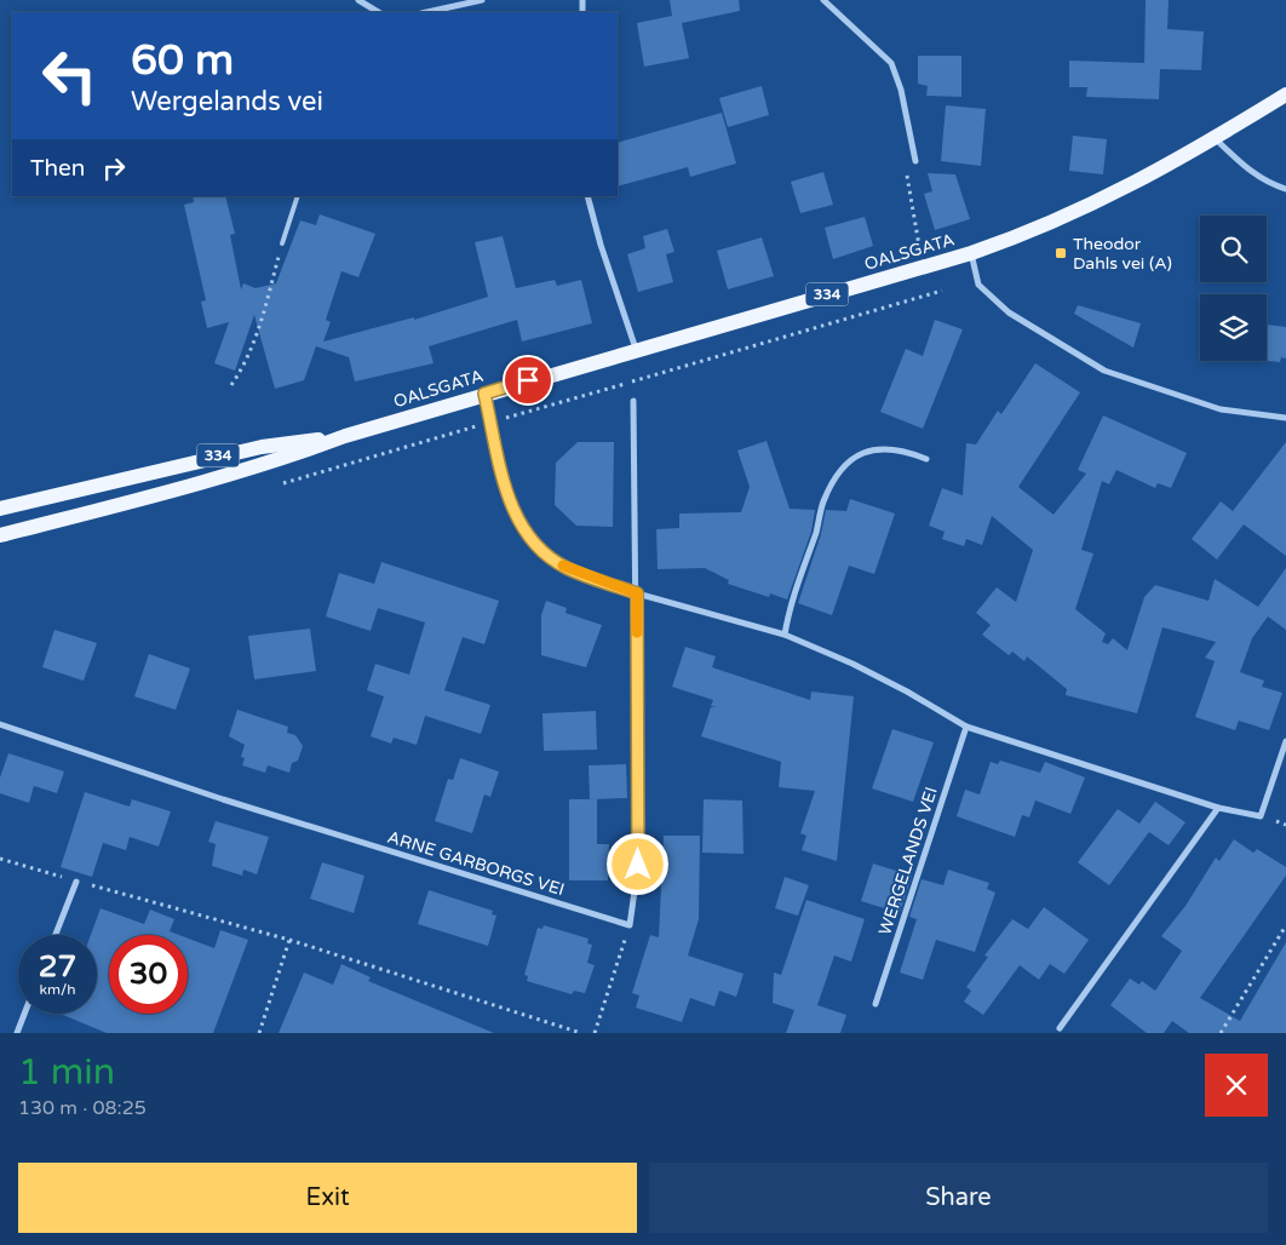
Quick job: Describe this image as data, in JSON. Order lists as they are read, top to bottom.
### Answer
{
  "streets": {
    "main road": ["OALSGATA", "334"],
    "street": ["WERGELANDS VEI", "ARNE GARBORGS VEI"]
  },
  "places": {
    "transit": ["Theodor Dahls vei (A)"]
  },
  "page": {
    "turn": ["60 m", "Wergelands vei"],
    "then": "Then",
    "speed": "27 km/h",
    "limit": "30",
    "heading": ["1 min", "130 m · 08:25"],
    "buttons": ["Exit", "Share"]
  }
}
